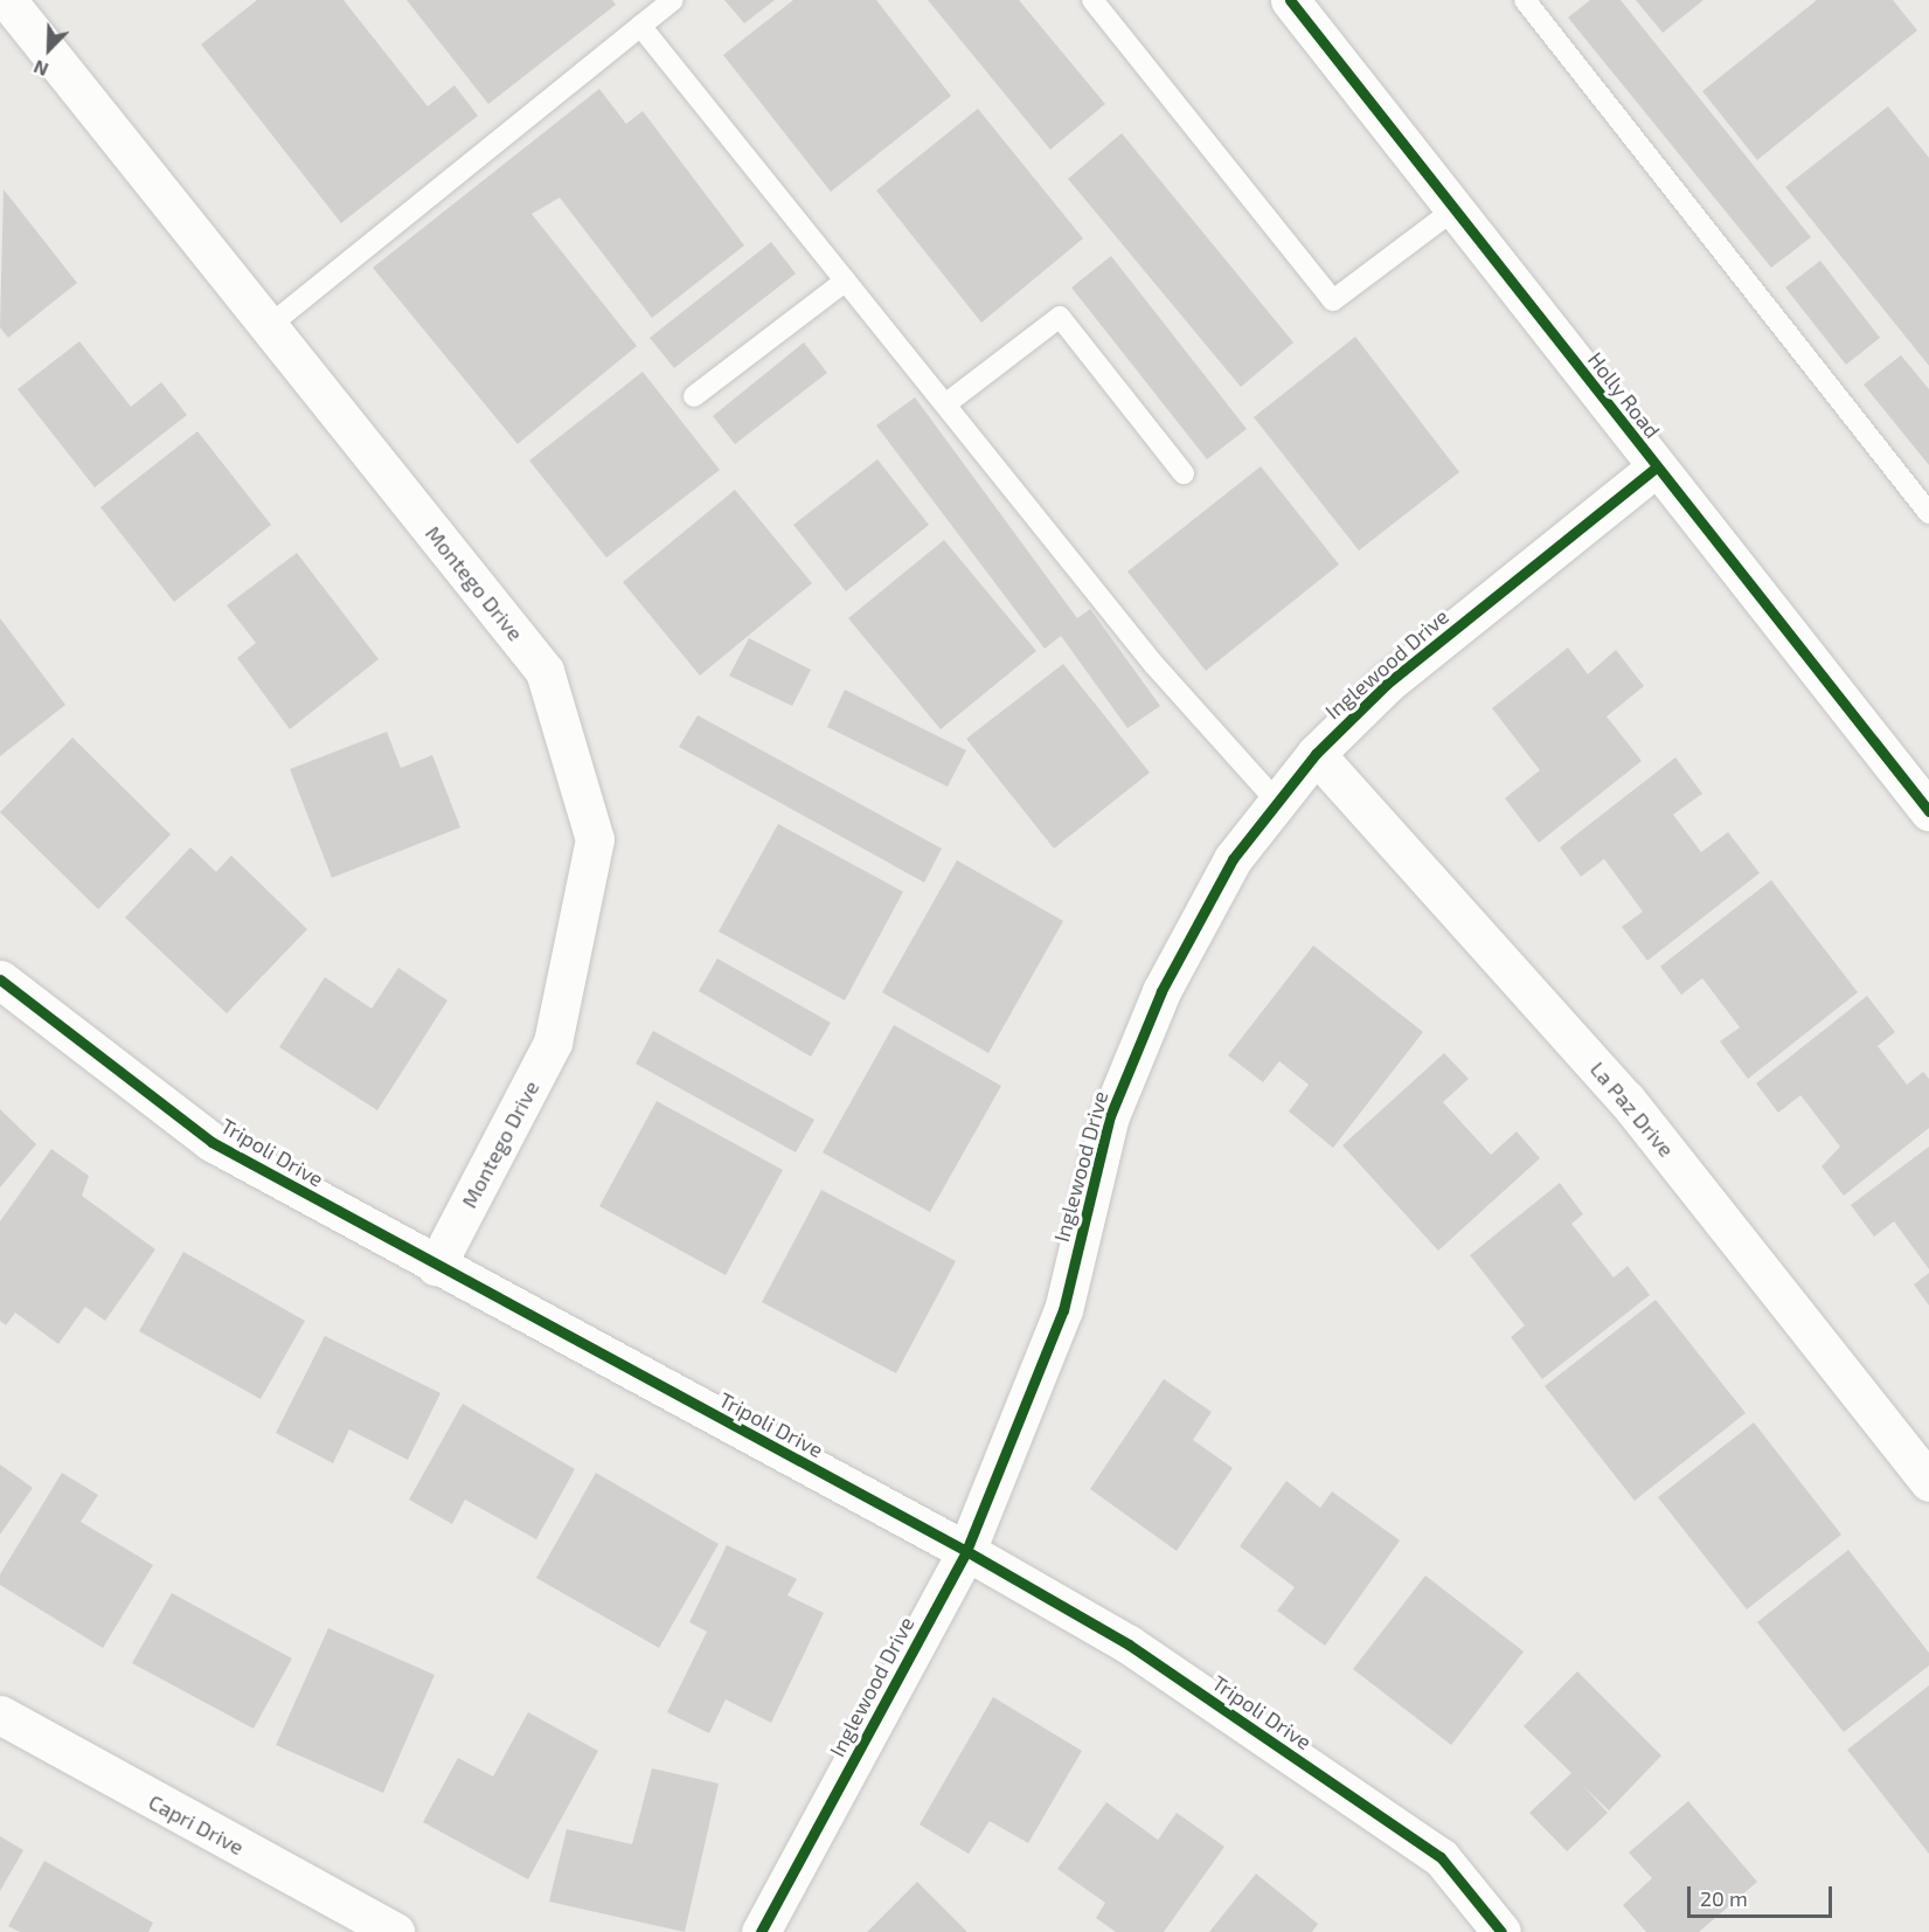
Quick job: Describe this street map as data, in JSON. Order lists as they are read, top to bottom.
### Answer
{
  "streets": {
    "street": [
      "Holly Road",
      "Montego Drive",
      "Inglewood Drive",
      "La Paz Drive",
      "Tripoli Drive",
      "Capri Drive"
    ]
  },
  "crossings": [
    ["Holly Road", "Inglewood Drive"],
    ["Montego Drive", "Tripoli Drive"],
    ["Inglewood Drive", "La Paz Drive"],
    ["Inglewood Drive", "Tripoli Drive"]
  ],
  "scale_bar": "20 m",
  "north": "bottom left"
}
